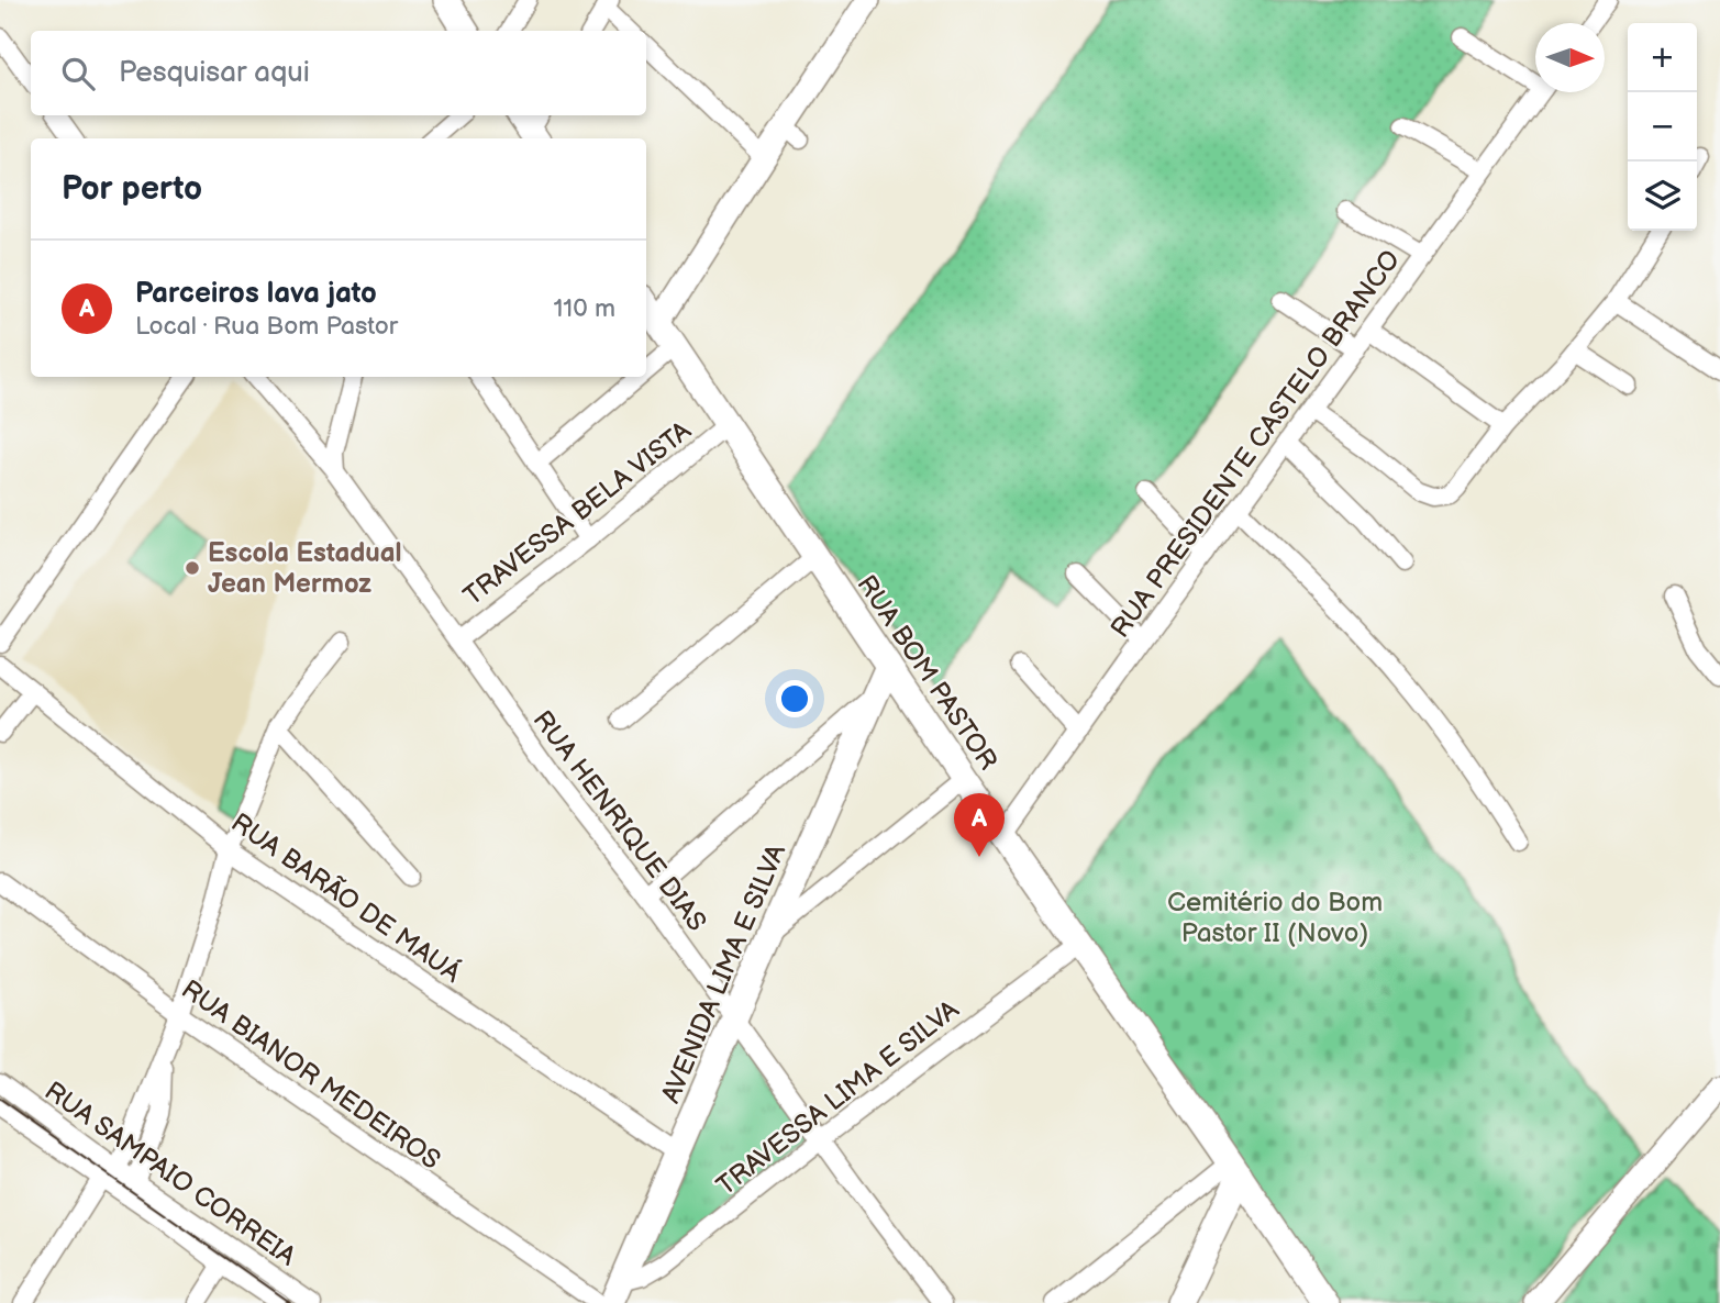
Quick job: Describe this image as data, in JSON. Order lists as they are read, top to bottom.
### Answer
{
  "streets": {
    "main road": ["RUA BOM PASTOR", "AVENIDA LIMA E SILVA"],
    "street": [
      "RUA PRESIDENTE CASTELO BRANCO",
      "TRAVESSA BELA VISTA",
      "RUA HENRIQUE DIAS",
      "RUA BARÃO DE MAUÁ",
      "RUA BIANOR MEDEIROS",
      "TRAVESSA LIMA E SILVA",
      "RUA SAMPAIO CORREIA"
    ]
  },
  "crossings": [
    ["RUA PRESIDENTE CASTELO BRANCO", "RUA BOM PASTOR"],
    ["TRAVESSA BELA VISTA", "RUA BOM PASTOR"],
    ["TRAVESSA BELA VISTA", "RUA HENRIQUE DIAS"],
    ["RUA BOM PASTOR", "AVENIDA LIMA E SILVA"],
    ["RUA BOM PASTOR", "TRAVESSA LIMA E SILVA"],
    ["RUA HENRIQUE DIAS", "AVENIDA LIMA E SILVA"],
    ["RUA HENRIQUE DIAS", "TRAVESSA LIMA E SILVA"],
    ["RUA BARÃO DE MAUÁ", "AVENIDA LIMA E SILVA"],
    ["AVENIDA LIMA E SILVA", "TRAVESSA LIMA E SILVA"]
  ],
  "parks": ["Cemitério do Bom Pastor II (Novo)"],
  "places": ["Escola Estadual Jean Mermoz"],
  "north": "right",
  "page": {
    "map_buttons": ["+", "−"],
    "search": "Pesquisar aqui",
    "heading": "Por perto",
    "list": [
      {
        "mark": "A",
        "name": "Parceiros lava jato",
        "note": "Local · Rua Bom Pastor",
        "value": "110 m"
      }
    ],
    "pins": "A"
  }
}
